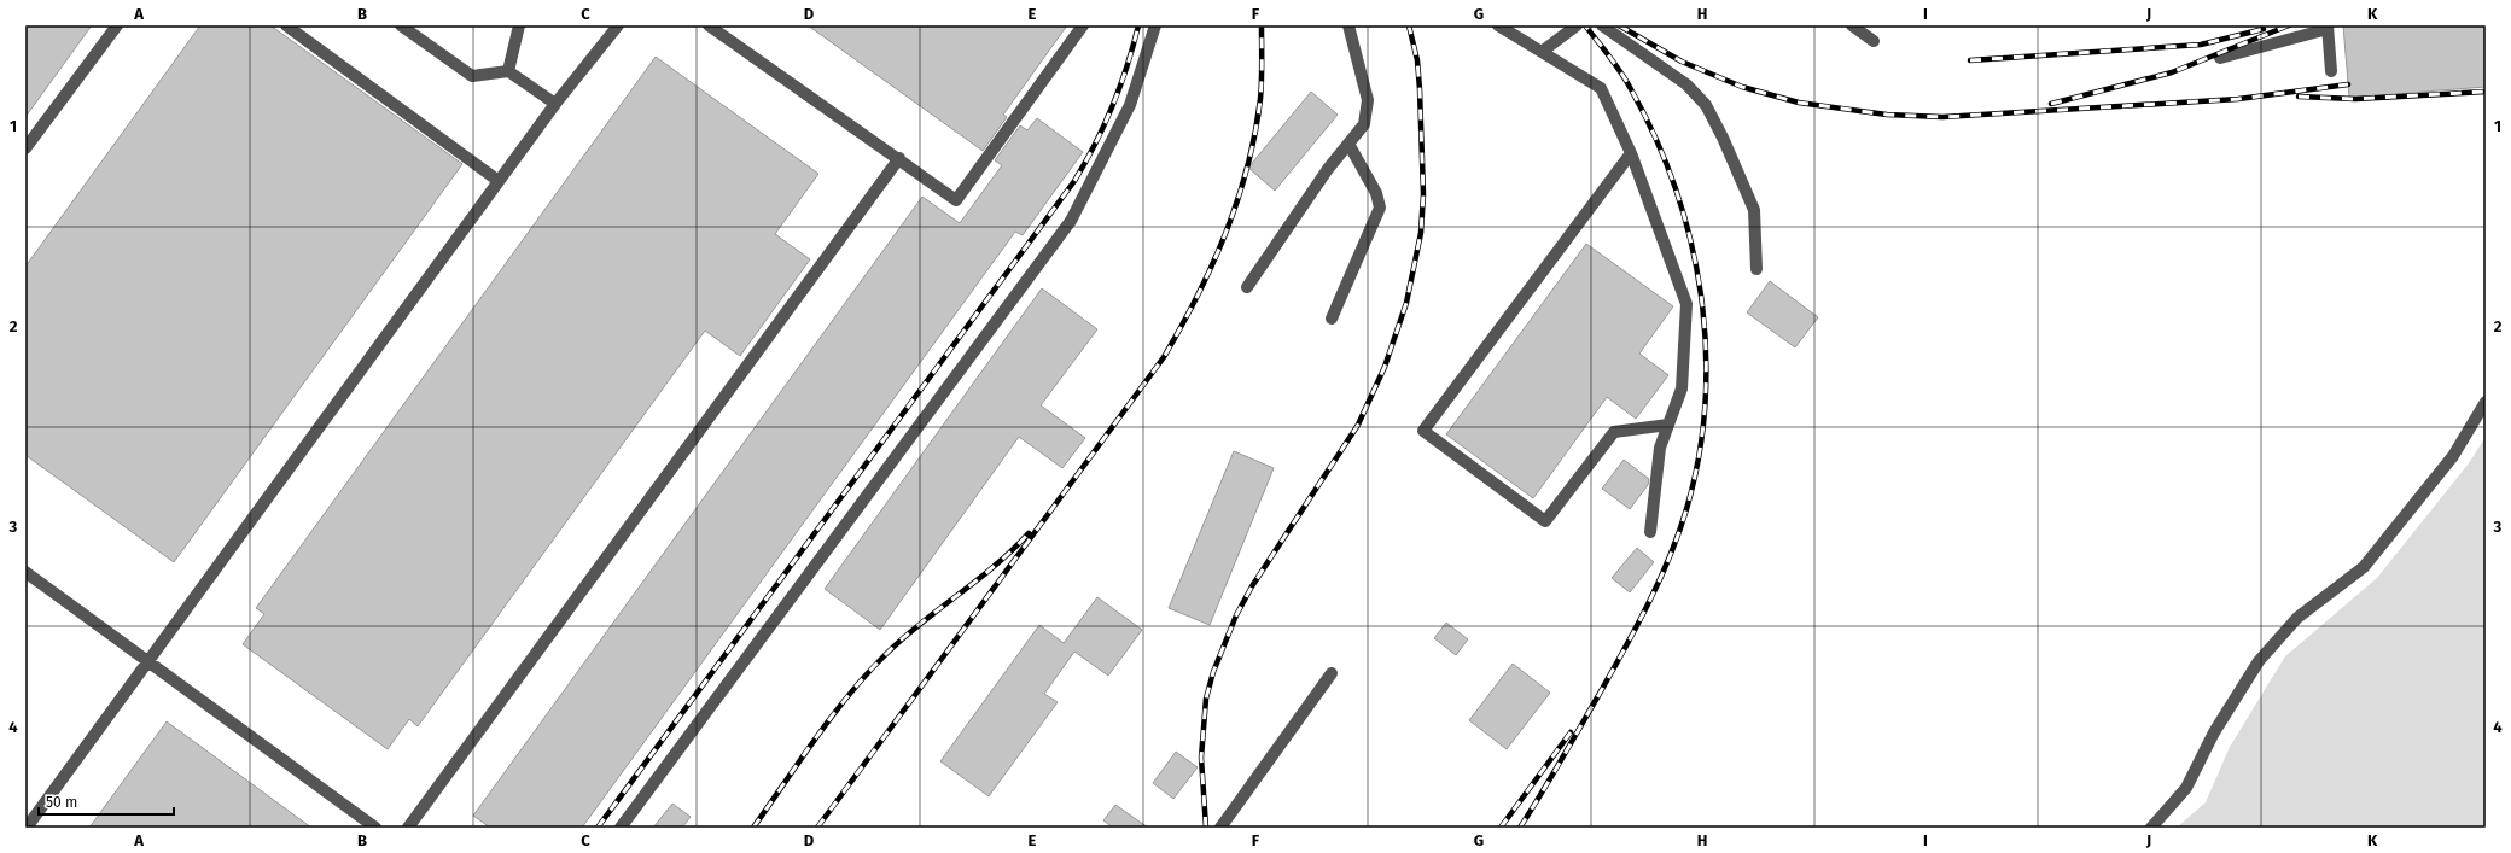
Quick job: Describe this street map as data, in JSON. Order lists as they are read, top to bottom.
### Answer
{
  "scale_bar": "50 m",
  "grid": {
    "columns": [
      "A",
      "B",
      "C",
      "D",
      "E",
      "F",
      "G",
      "H",
      "I",
      "J",
      "K"
    ],
    "rows": [
      "1",
      "2",
      "3",
      "4"
    ]
  }
}
